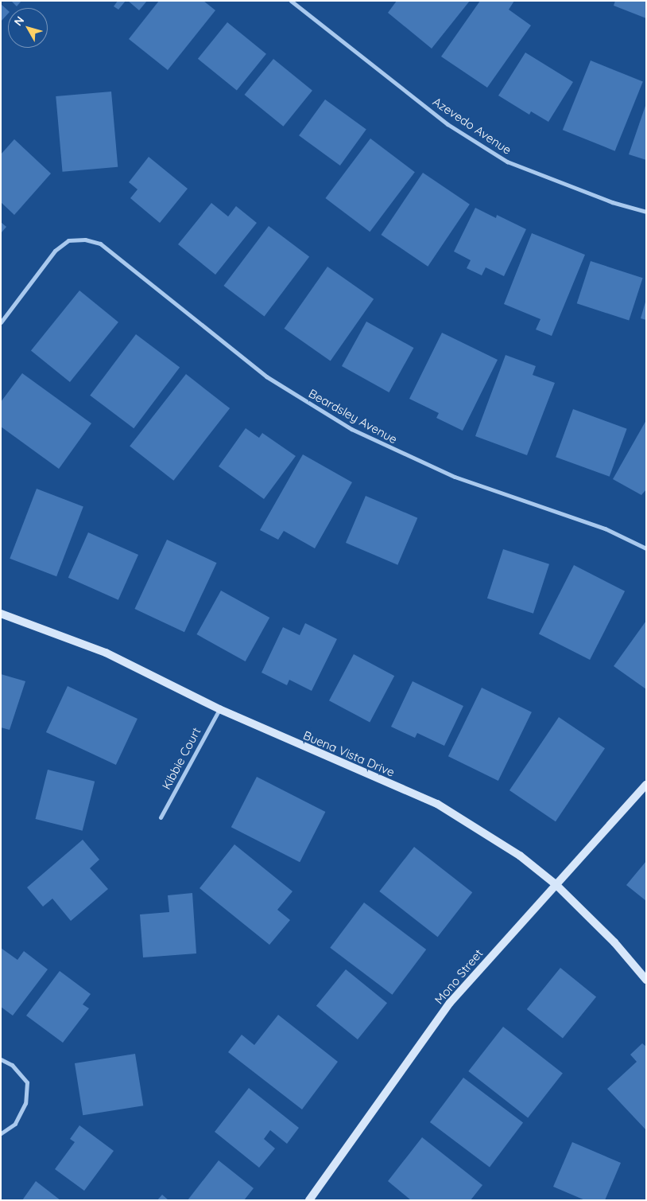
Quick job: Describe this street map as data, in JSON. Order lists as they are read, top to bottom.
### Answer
{
  "streets": {
    "street": [
      "Azevedo Avenue",
      "Beardsley Avenue",
      "Buena Vista Drive",
      "Kibbie Court",
      "Mono Street"
    ]
  },
  "crossings": [
    ["Buena Vista Drive", "Kibbie Court"],
    ["Buena Vista Drive", "Mono Street"]
  ],
  "north": "top left"
}
